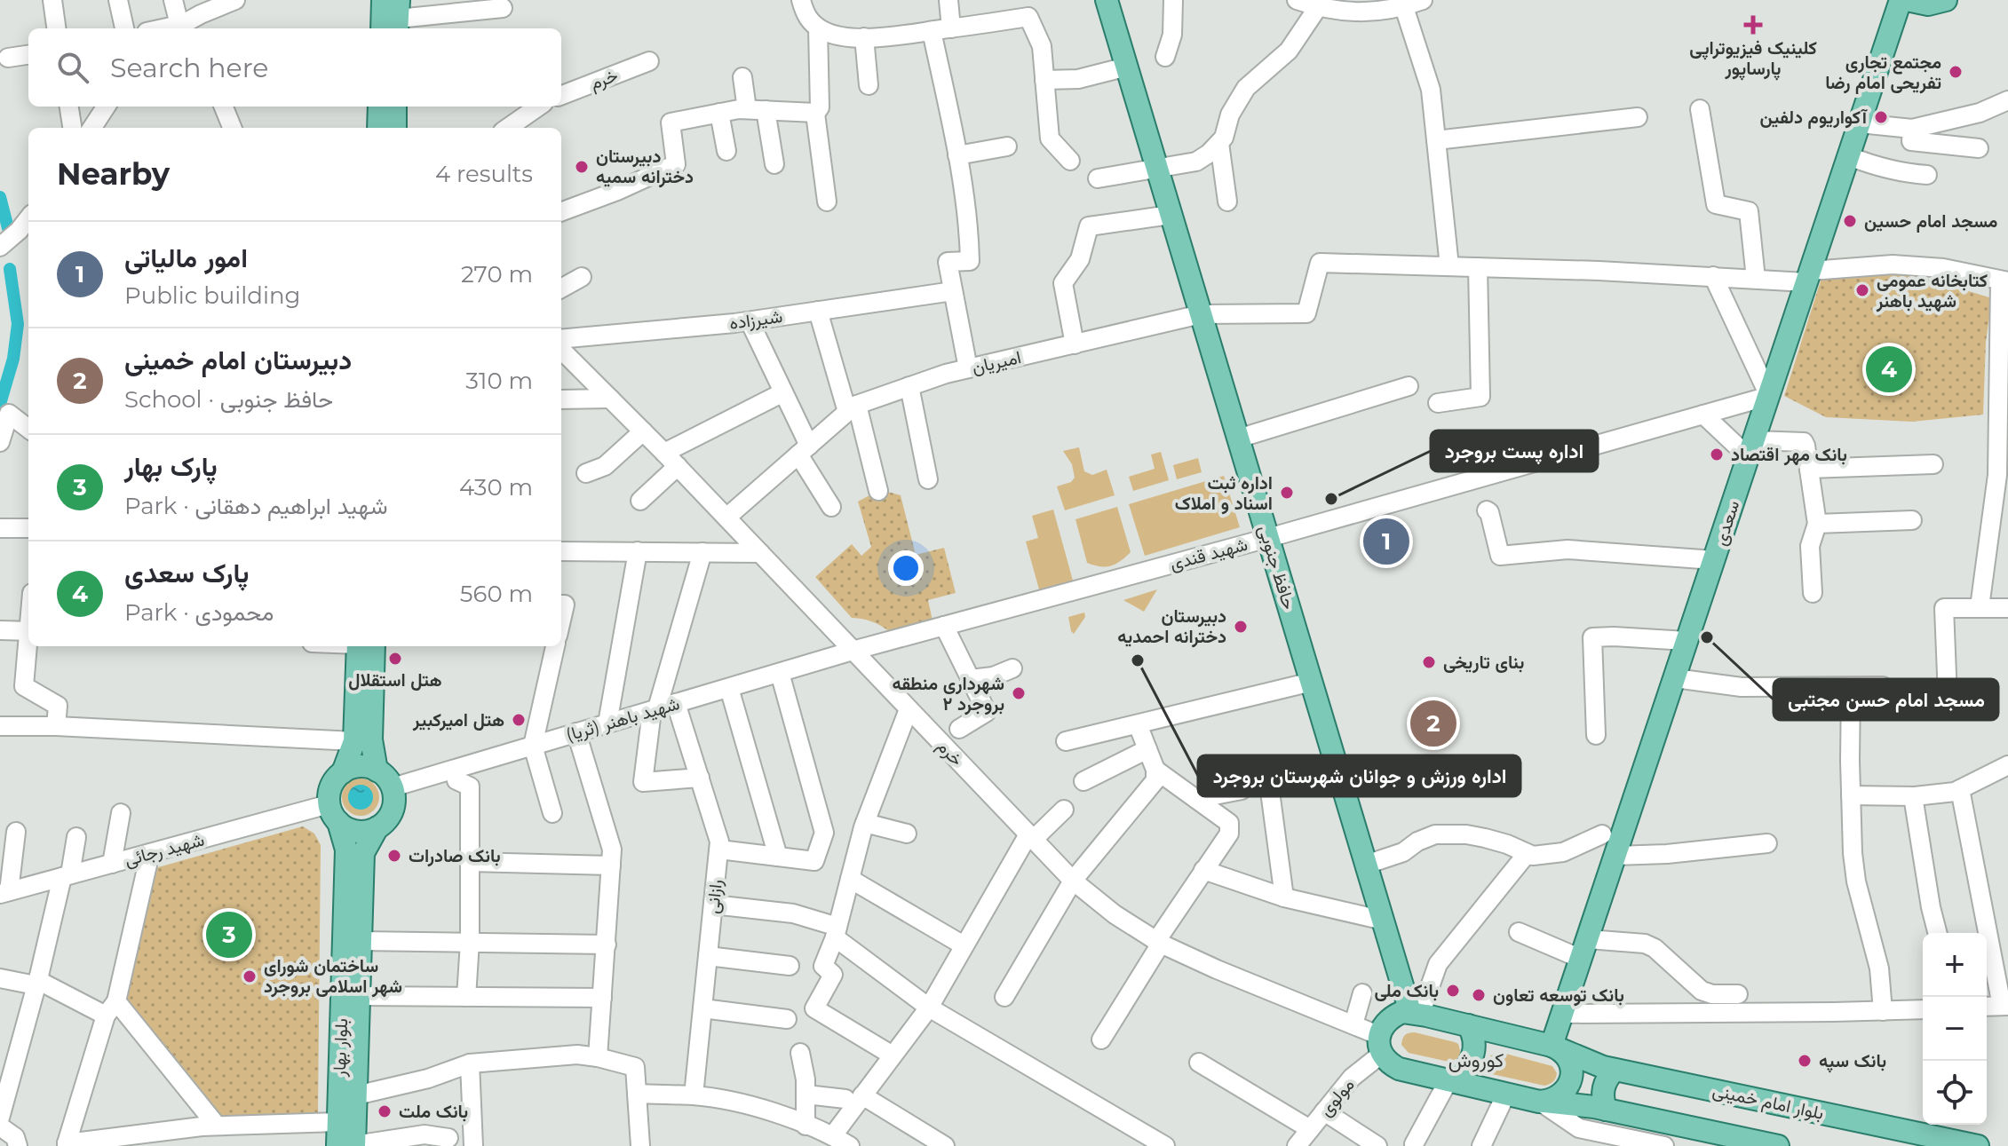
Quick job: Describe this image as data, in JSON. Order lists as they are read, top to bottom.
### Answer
{
  "streets": {
    "main road": [
      "سعدی",
      "حافظ جنوبی",
      "بلوار بهار",
      "بلوار امام خمینی"
    ],
    "street": [
      "خرم",
      "شیرزاده",
      "امیریان",
      "شهید قندی",
      "شهید باهنر (ثریا)",
      "شهید رجائی",
      "رازانی",
      "مولوی"
    ]
  },
  "crossings": [
    ["خرم", "امیریان"],
    ["خرم", "شهید قندی"],
    ["خرم", "حافظ جنوبی"],
    ["خرم", "شهید باهنر (ثریا)"],
    ["خرم", "مولوی"],
    ["امیریان", "حافظ جنوبی"],
    ["سعدی", "شهید قندی"],
    ["سعدی", "بلوار امام خمینی"],
    ["شهید قندی", "حافظ جنوبی"],
    ["شهید قندی", "شهید باهنر (ثریا)"],
    ["حافظ جنوبی", "مولوی"],
    ["شهید باهنر (ثریا)", "شهید رجائی"],
    ["شهید باهنر (ثریا)", "رازانی"],
    ["شهید باهنر (ثریا)", "بلوار بهار"],
    ["شهید رجائی", "بلوار بهار"]
  ],
  "districts": ["کوروش"],
  "places": {
    "health": ["کلینیک فیزیوتراپی پارساپور"],
    "other": [
      "مجتمع تجاری تفریحی امام رضا",
      "آکواریوم دلفین",
      "دبیرستان دخترانه سمیه",
      "مسجد امام حسین",
      "کتابخانه عمومی شهید باهنر",
      "بانک مهر اقتصاد",
      "اداره ثبت اسناد و املاک",
      "اداره پست بروجرد",
      "دبیرستان دخترانه احمدیه",
      "مسجد امام حسن مجتبی",
      "هتل استقلال",
      "اداره ورزش و جوانان شهرستان بروجرد",
      "بنای تاریخی",
      "شهرداری منطقه ۲ بروجرد",
      "هتل امیرکبیر",
      "بانک صادرات",
      "ساختمان شورای شهر اسلامی بروجرد",
      "بانک ملی",
      "بانک توسعه تعاون",
      "بانک سپه",
      "بانک ملت"
    ]
  },
  "page": {
    "search": "Search here",
    "heading": ["Nearby", "4 results"],
    "list": [
      {
        "mark": "1",
        "name": "امور مالیاتی",
        "note": "Public building",
        "value": "270 m"
      },
      {
        "mark": "2",
        "name": "دبیرستان امام خمینی",
        "note": "School · حافظ جنوبی",
        "value": "310 m"
      },
      {
        "mark": "3",
        "name": "پارک بهار",
        "note": "Park · شهید ابراهیم دهقانی",
        "value": "430 m"
      },
      {
        "mark": "4",
        "name": "پارک سعدی",
        "note": "Park · محمودی",
        "value": "560 m"
      }
    ],
    "pins": [
      "4",
      "1",
      "2",
      "3"
    ],
    "map_buttons": ["+", "−"]
  }
}
